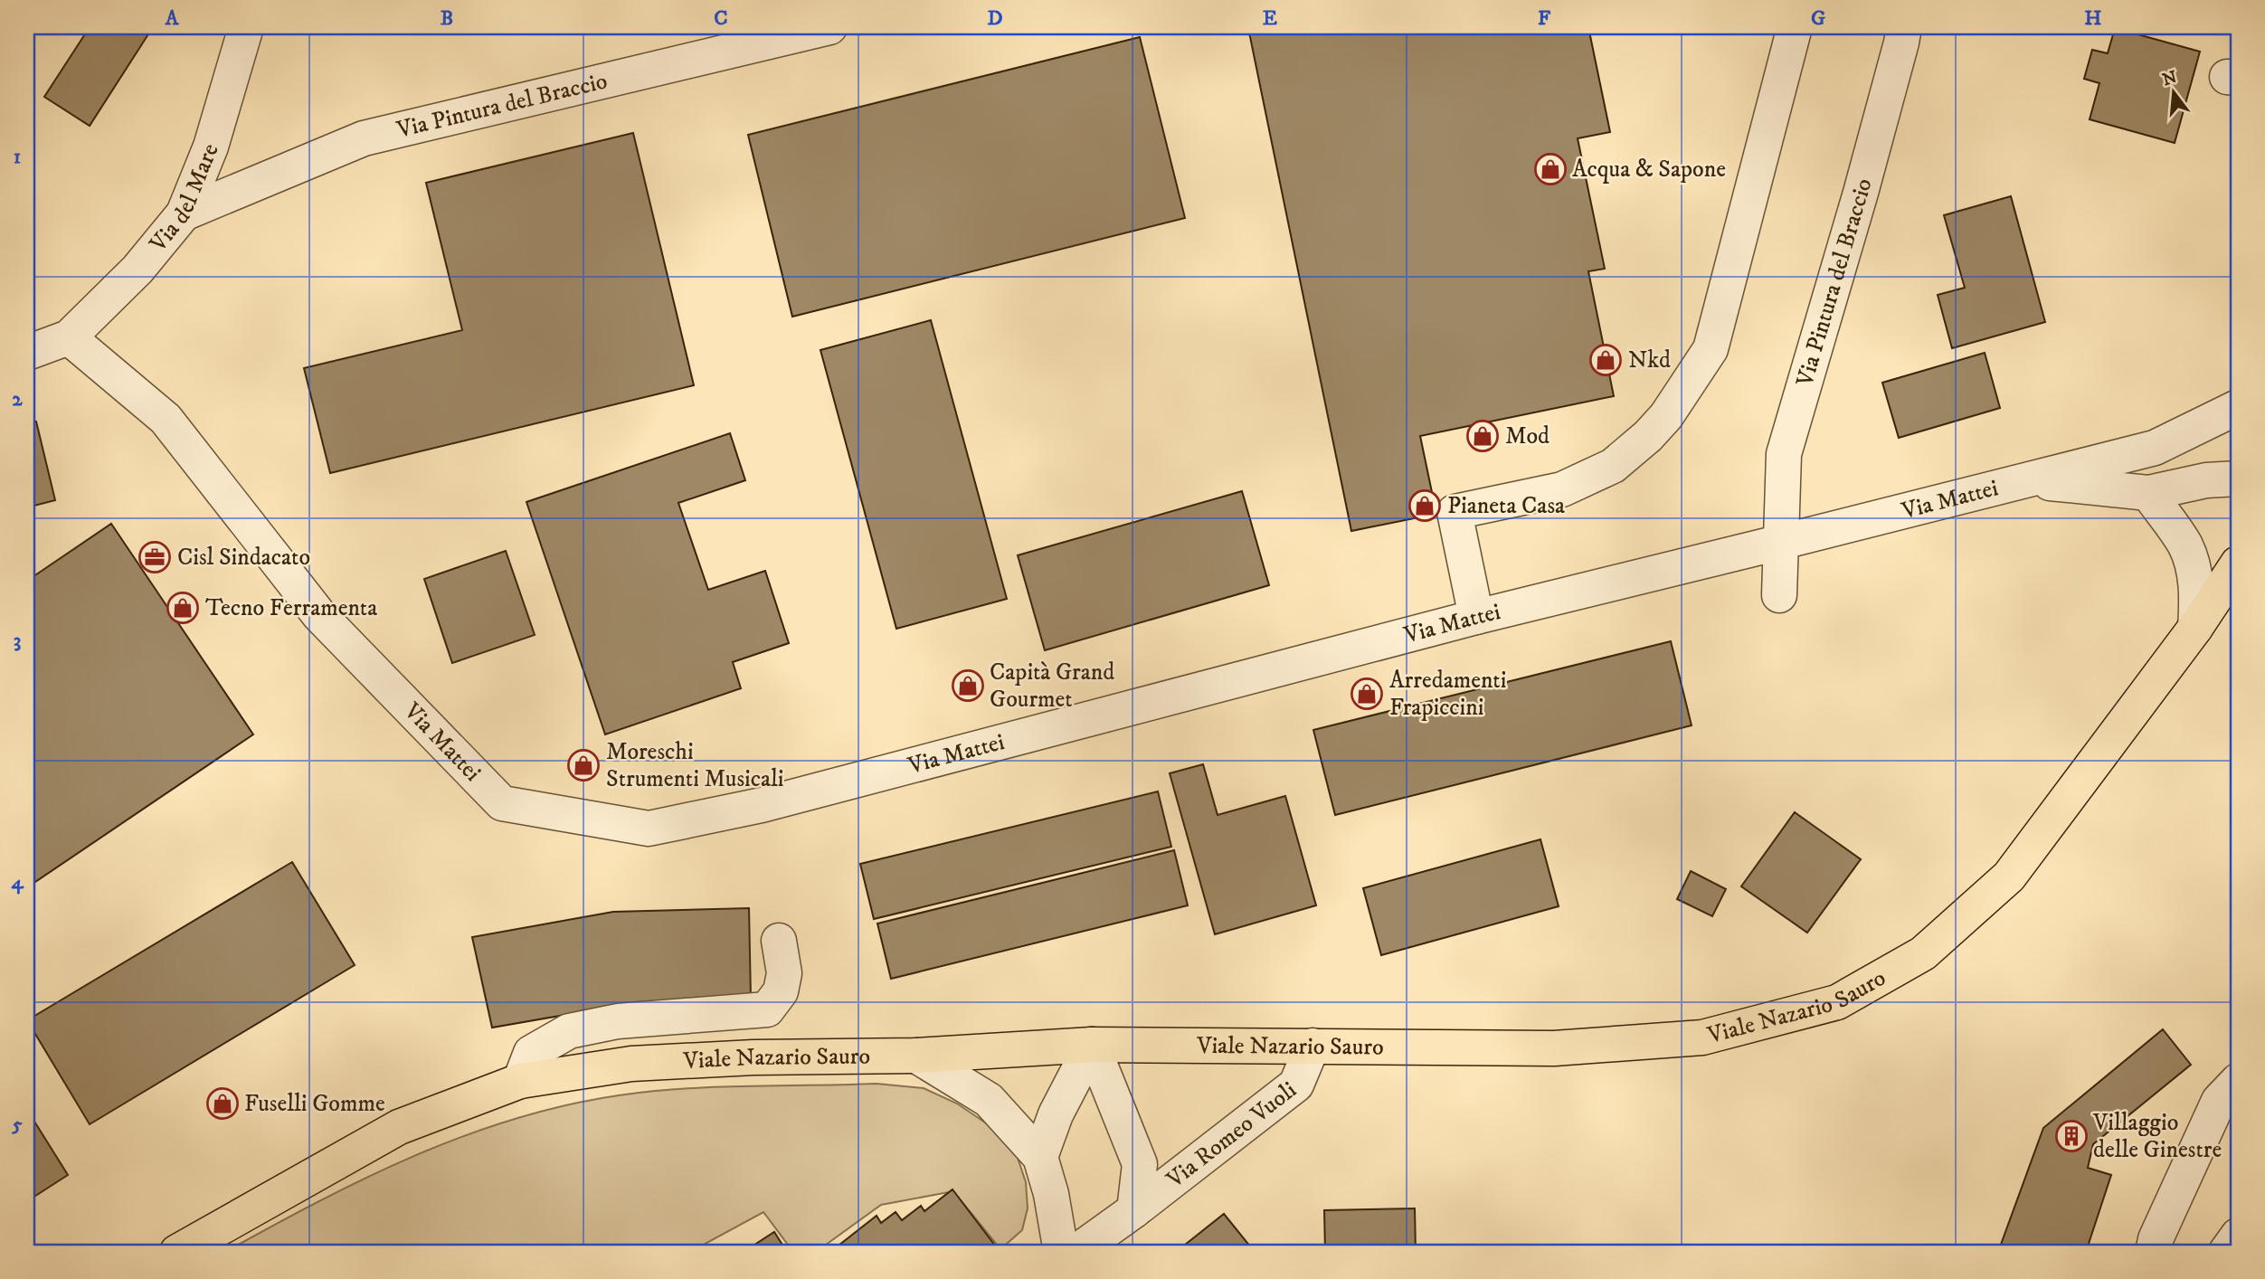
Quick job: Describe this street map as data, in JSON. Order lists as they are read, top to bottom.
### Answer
{
  "streets": {
    "main road": ["Viale Nazario Sauro"],
    "street": [
      "Via Pintura del Braccio",
      "Via del Mare",
      "Via Mattei",
      "Via Romeo Vuoli"
    ]
  },
  "crossings": [
    ["Via Pintura del Braccio", "Via del Mare"],
    ["Via Pintura del Braccio", "Via Mattei"],
    ["Via del Mare", "Via Mattei"],
    ["Viale Nazario Sauro", "Via Romeo Vuoli"]
  ],
  "places": {
    "shop": [
      "Acqua & Sapone",
      "Nkd",
      "Mod",
      "Pianeta Casa",
      "Tecno Ferramenta",
      "Capità Grand Gourmet",
      "Arredamenti Frapiccini",
      "Moreschi Strumenti Musicali",
      "Fuselli Gomme"
    ],
    "office": ["Cisl Sindacato"],
    "building": ["Villaggio delle Ginestre"]
  },
  "north": "top",
  "grid": {
    "columns": [
      "A",
      "B",
      "C",
      "D",
      "E",
      "F",
      "G",
      "H"
    ],
    "rows": [
      "1",
      "2",
      "3",
      "4",
      "5"
    ]
  }
}
